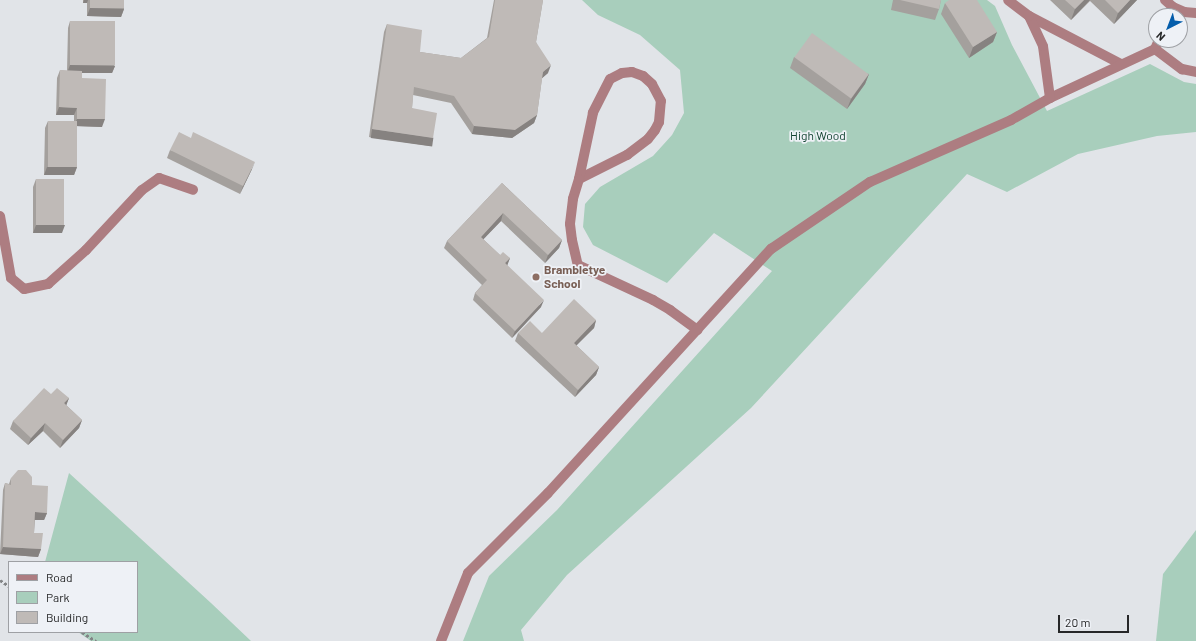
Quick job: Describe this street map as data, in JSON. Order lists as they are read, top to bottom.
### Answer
{
  "parks": ["High Wood"],
  "places": ["Brambletye School"],
  "legend": ["Road", "Park", "Building"],
  "scale_bar": "20 m",
  "north": "bottom left"
}
